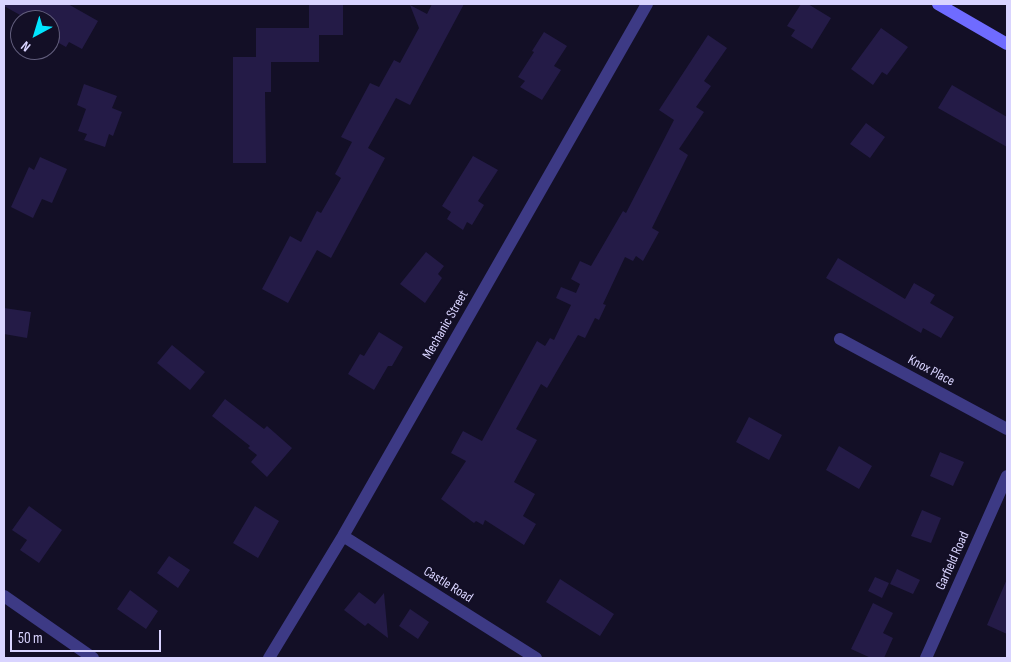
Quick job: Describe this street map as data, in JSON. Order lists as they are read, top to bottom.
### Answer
{
  "streets": {
    "street": [
      "Mechanic Street",
      "Knox Place",
      "Garfield Road",
      "Castle Road"
    ]
  },
  "crossings": [
    ["Mechanic Street", "Castle Road"]
  ],
  "scale_bar": "50 m",
  "north": "bottom left"
}
